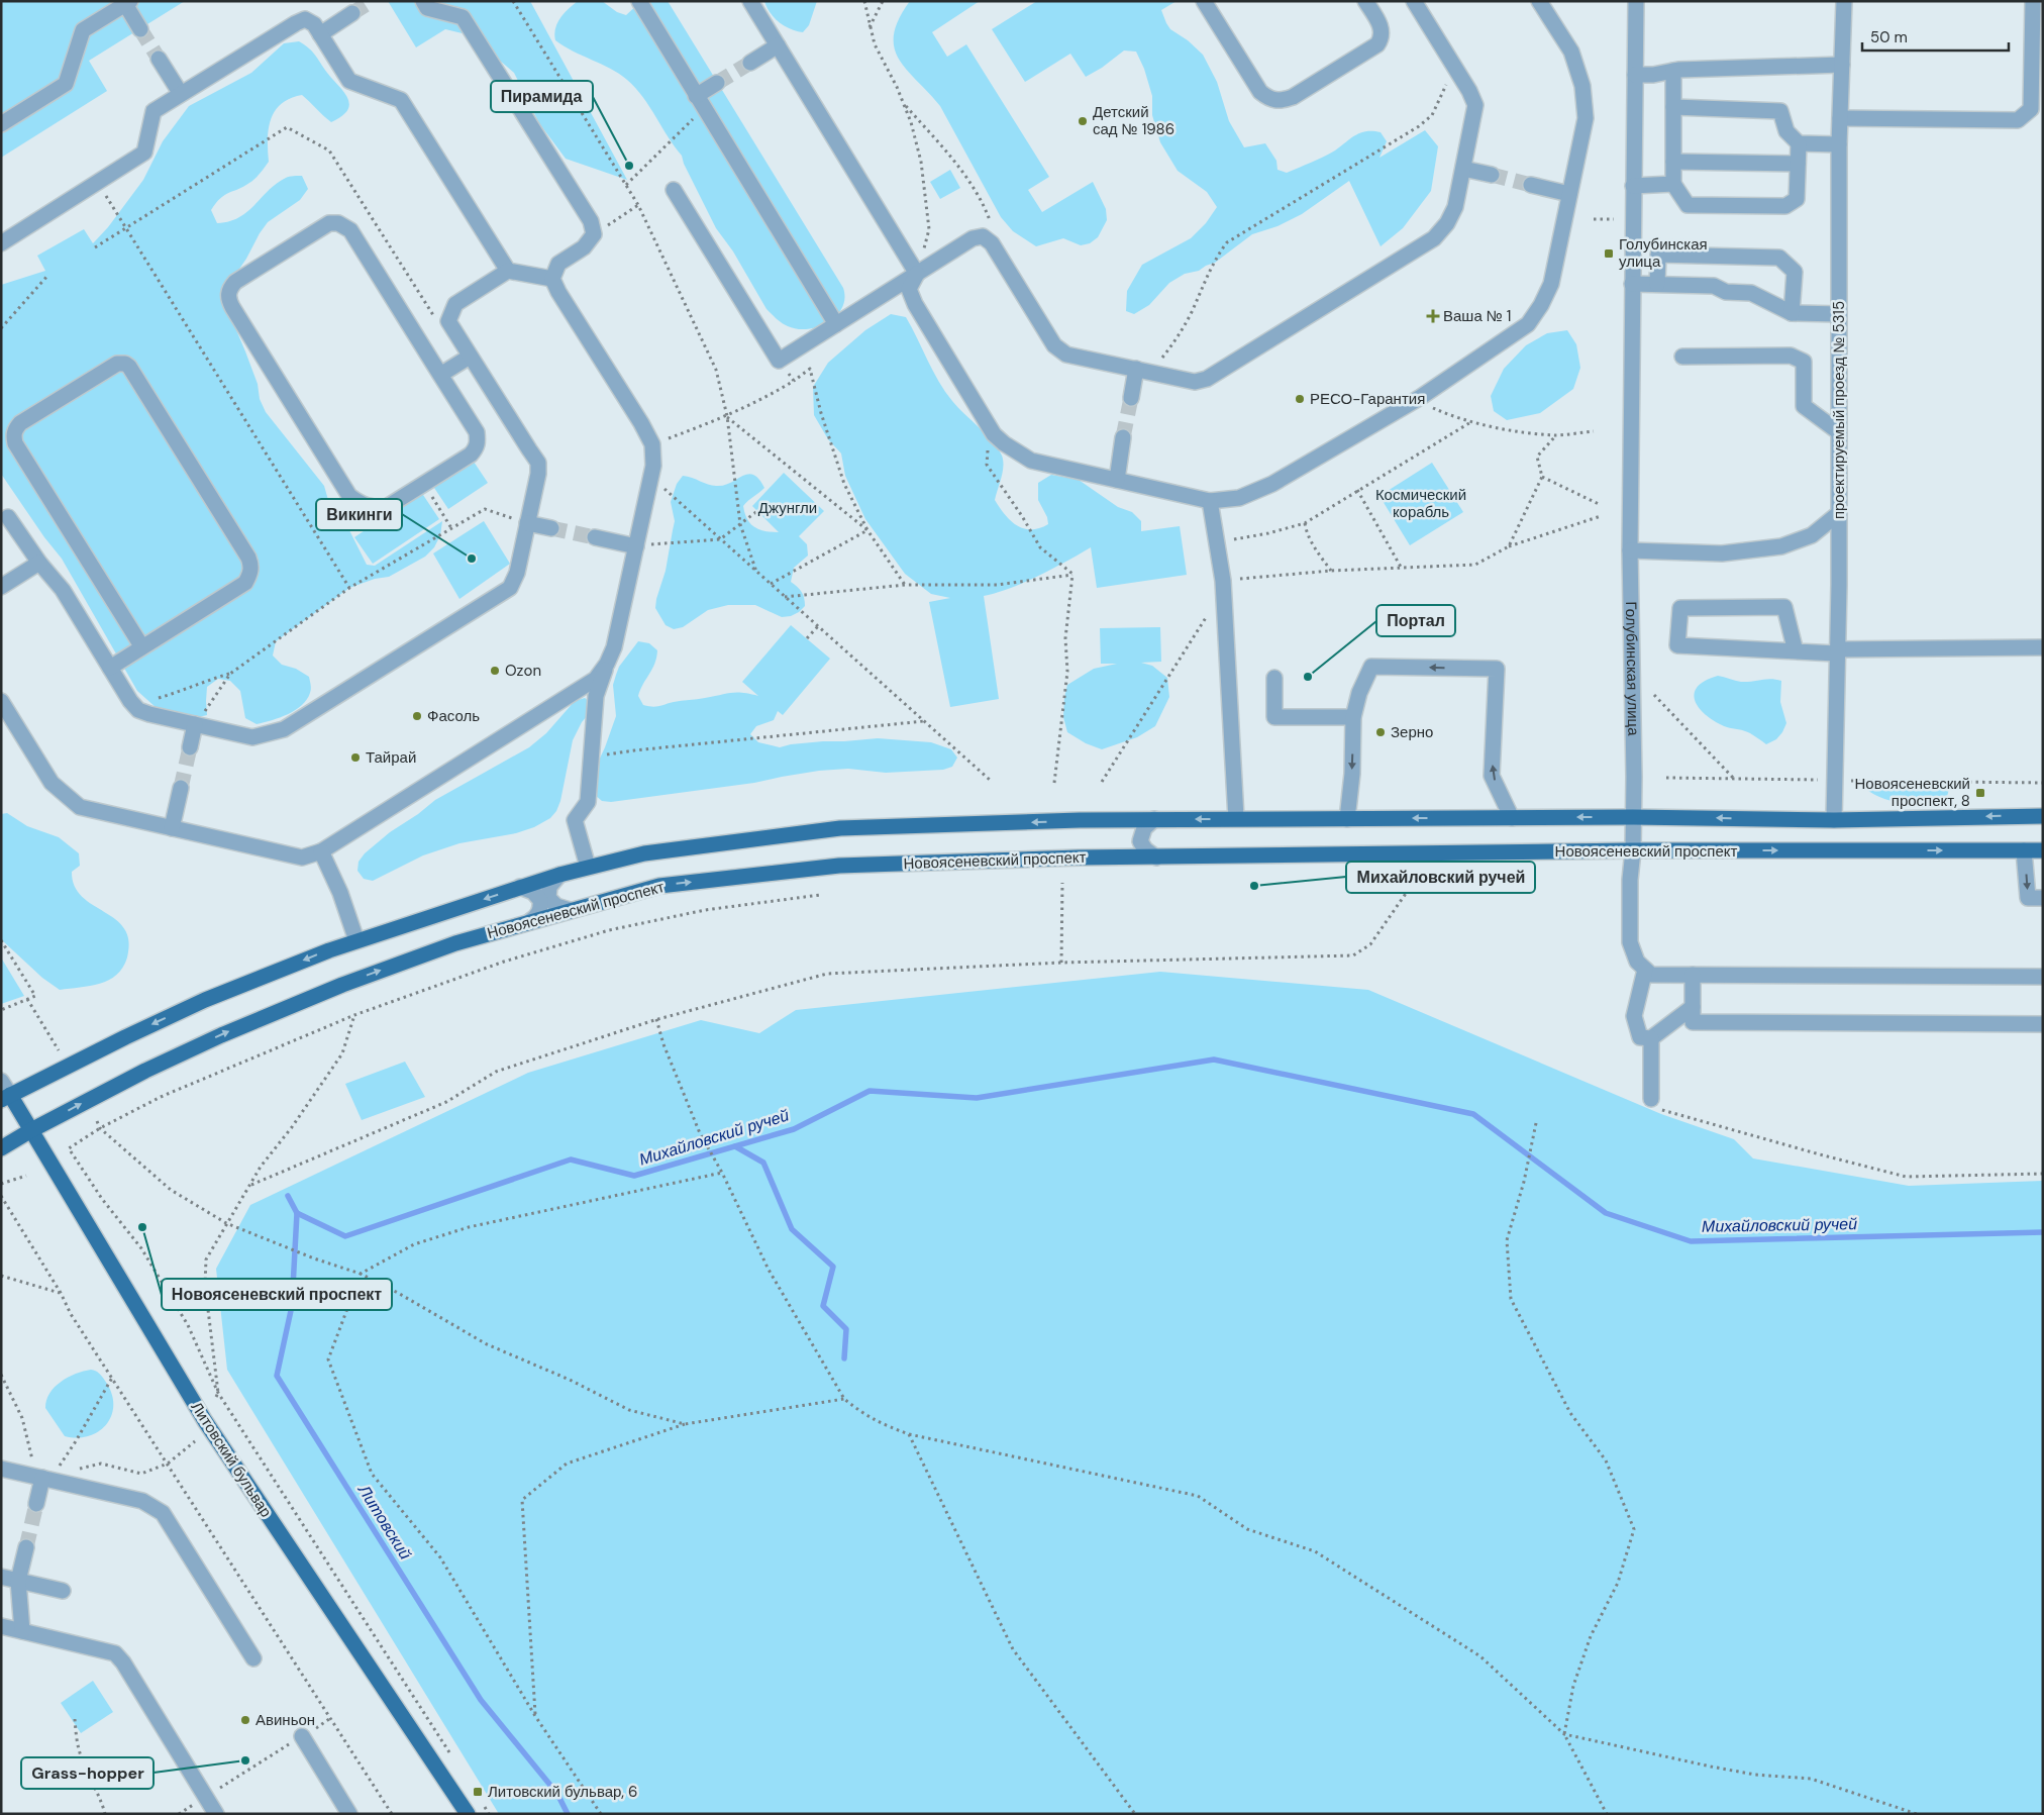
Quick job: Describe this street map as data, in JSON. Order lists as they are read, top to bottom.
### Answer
{
  "streets": {
    "main road": ["Новоясеневский проспект", "Литовский бульвар"],
    "street": ["проектируемый проезд № 5315", "Голубинская улица"]
  },
  "crossings": [
    ["Голубинская улица", "Новоясеневский проспект"],
    ["Новоясеневский проспект", "Литовский бульвар"]
  ],
  "water": ["Михайловский ручей", "Литовский"],
  "parks": ["Космический корабль", "Джунгли"],
  "places": {
    "other": [
      "Детский сад № 1986",
      "Пирамида",
      "РЕСО-Гарантия",
      "Викинги",
      "Ozon",
      "Портал",
      "Фасоль",
      "Зерно",
      "Тайрай",
      "Михайловский ручей",
      "Новоясеневский проспект",
      "Авиньон",
      "Grass-hopper"
    ],
    "transit": ["Голубинская улица", "Новоясеневский проспект, 8", "Литовский бульвар, 6"],
    "health": ["Ваша № 1"]
  },
  "scale_bar": "50 m"
}
